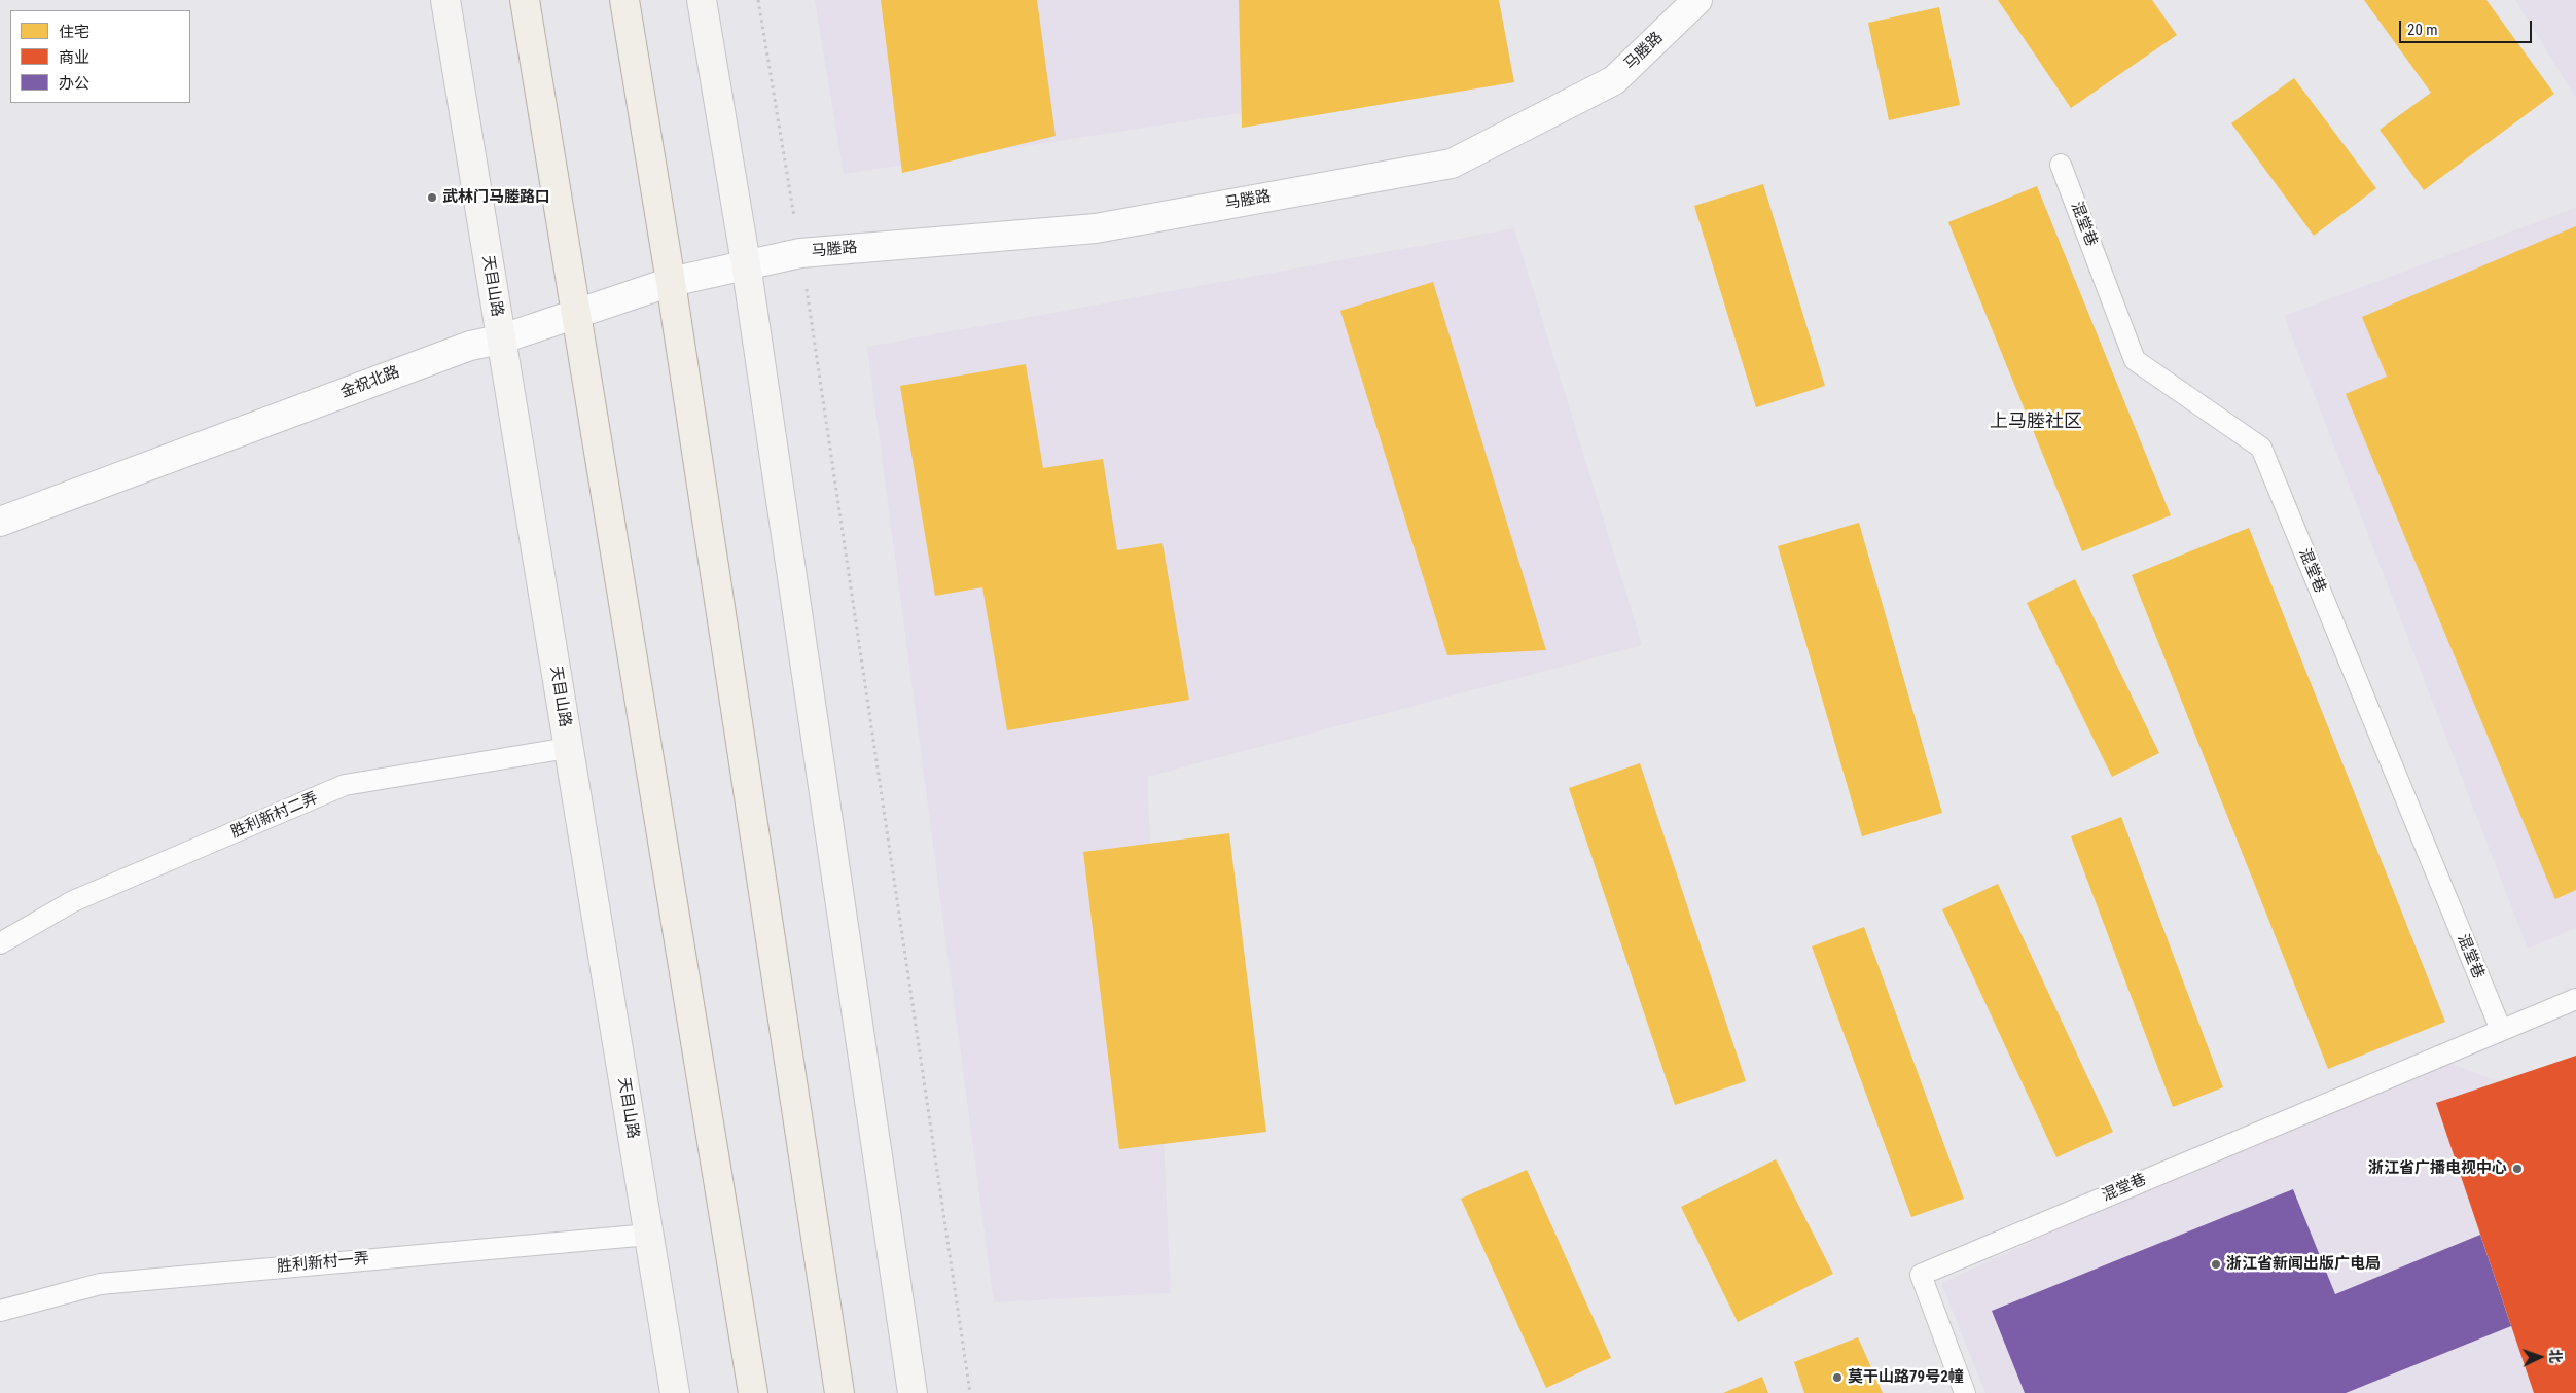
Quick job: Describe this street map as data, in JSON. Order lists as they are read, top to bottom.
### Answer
{
  "streets": {
    "main road": ["天目山路"],
    "street": ["马塍路", "金祝北路"],
    "lane": ["混堂巷", "胜利新村二弄", "胜利新村一弄"]
  },
  "crossings": [
    ["马塍路", "金祝北路"],
    ["天目山路", "金祝北路"],
    ["天目山路", "胜利新村二弄"],
    ["天目山路", "胜利新村一弄"]
  ],
  "districts": ["上马塍社区"],
  "places": [
    "武林门马塍路口",
    "浙江省广播电视中心",
    "浙江省新闻出版广电局",
    "莫干山路79号2幢"
  ],
  "legend": ["住宅", "商业", "办公"],
  "scale_bar": "20 m",
  "north": "right"
}
